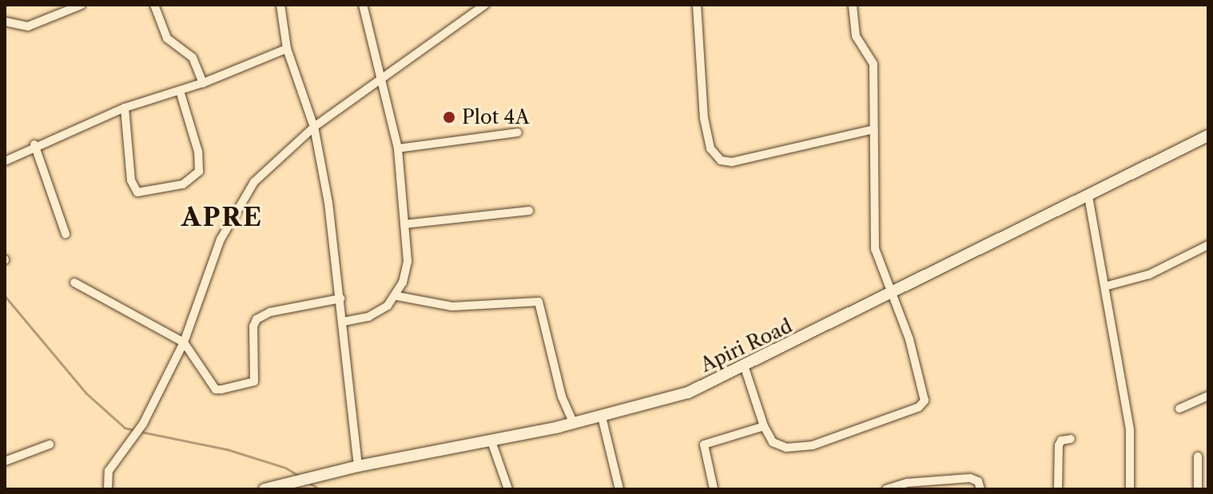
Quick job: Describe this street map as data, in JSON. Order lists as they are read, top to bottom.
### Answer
{
  "streets": {
    "street": ["Apiri Road"]
  },
  "districts": ["APRE"],
  "places": ["Plot 4A"]
}
